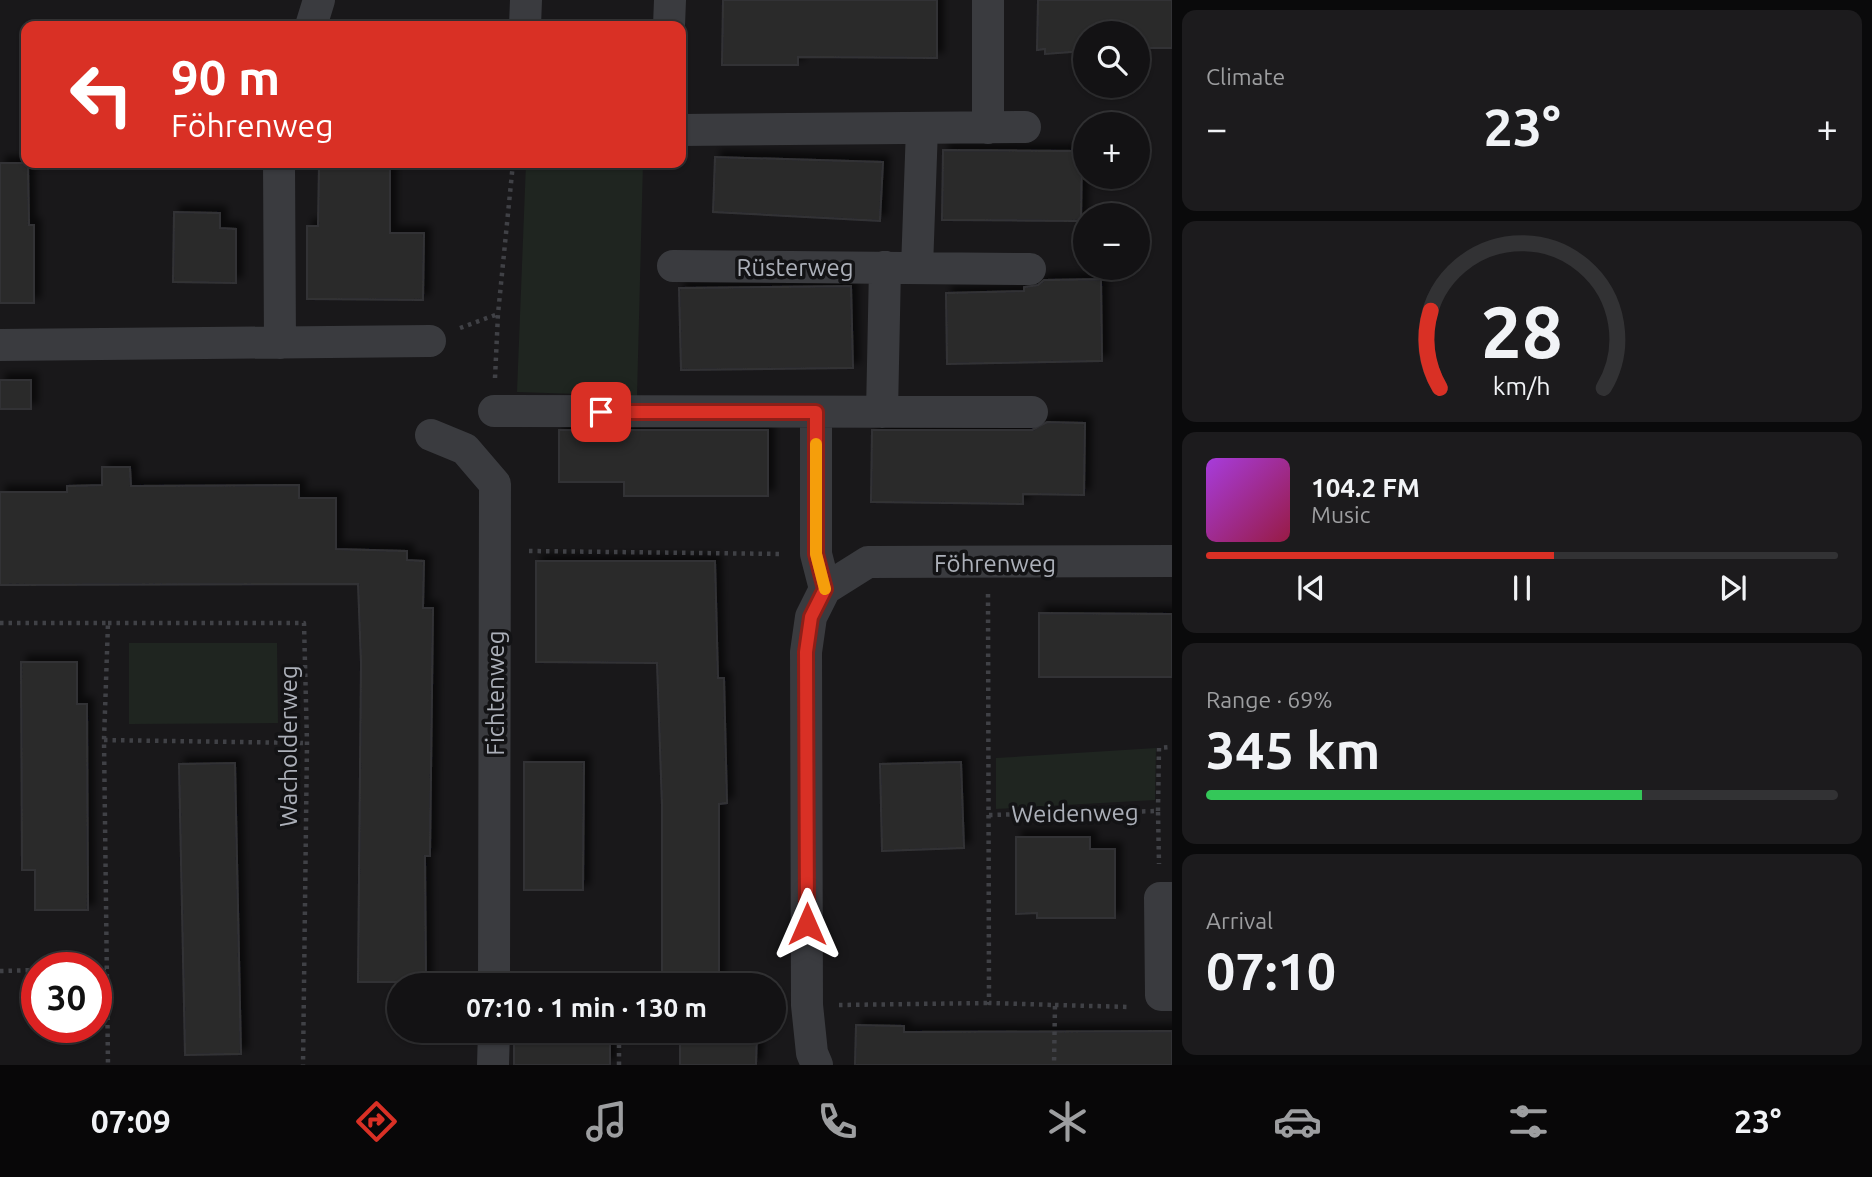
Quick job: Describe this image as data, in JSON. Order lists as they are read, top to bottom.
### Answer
{
  "streets": {
    "street": ["Rüsterweg", "Föhrenweg", "Fichtenweg"],
    "path": ["Wacholderweg", "Weidenweg"]
  },
  "page": {
    "tile": [
      "Climate",
      ["Range · 69%", "345 km"],
      ["Arrival", "07:10"]
    ],
    "map_buttons": ["+", "−"],
    "turn": ["90 m", "Föhrenweg"],
    "heat": ["−", "23°", "+"],
    "song": ["104.2 FM", "Music"],
    "limit": "30",
    "trip": "07:10 · 1 min · 130 m",
    "tabs": ["07:09", "23°"],
    "gauge": ["28", "km/h"]
  }
}
